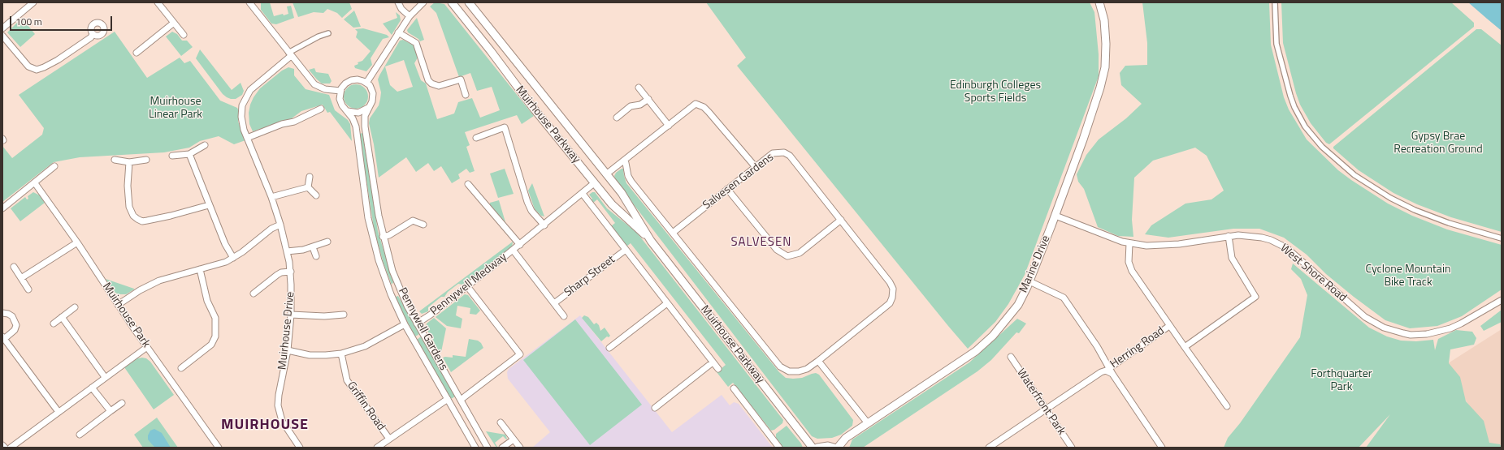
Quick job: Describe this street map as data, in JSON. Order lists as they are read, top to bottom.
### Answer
{
  "streets": {
    "street": [
      "Muirhouse Parkway",
      "Salvesen Gardens",
      "Marine Drive",
      "West Shore Road",
      "Sharp Street",
      "Pennywell Medway",
      "Muirhouse Park",
      "Pennywell Gardens",
      "Muirhouse Drive",
      "Herring Road",
      "Waterfront Park",
      "Griffin Road"
    ]
  },
  "crossings": [
    ["Muirhouse Parkway", "Pennywell Medway"],
    ["Marine Drive", "West Shore Road"],
    ["Pennywell Medway", "Pennywell Gardens"],
    ["Herring Road", "Waterfront Park"]
  ],
  "districts": ["SALVESEN", "MUIRHOUSE"],
  "parks": [
    "Edinburgh Colleges Sports Fields",
    "Muirhouse Linear Park",
    "Gypsy Brae Recreation Ground",
    "Cyclone Mountain Bike Track",
    "Forthquarter Park"
  ],
  "scale_bar": "100 m"
}
